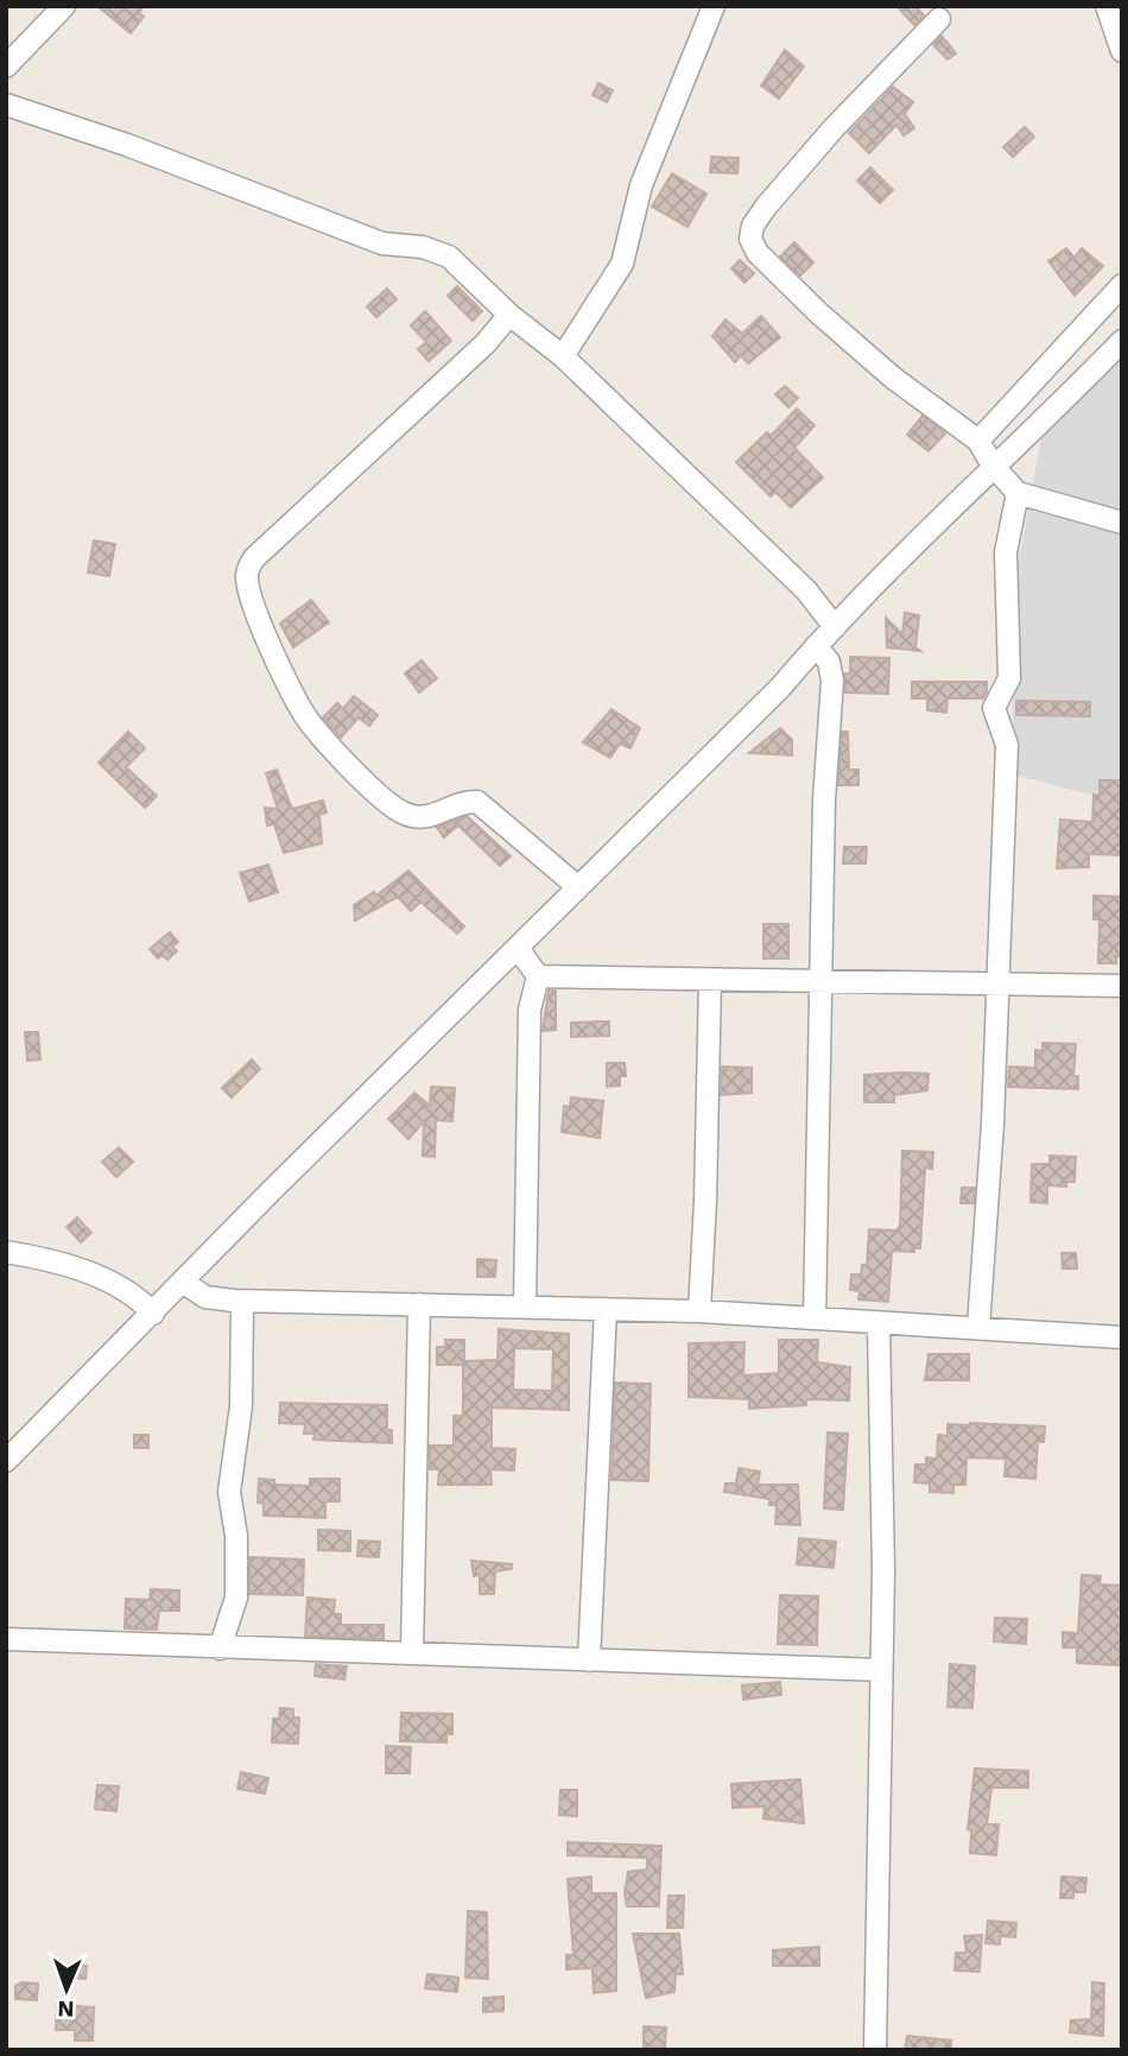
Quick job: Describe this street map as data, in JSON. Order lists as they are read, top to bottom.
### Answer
{
  "north": "bottom"
}
